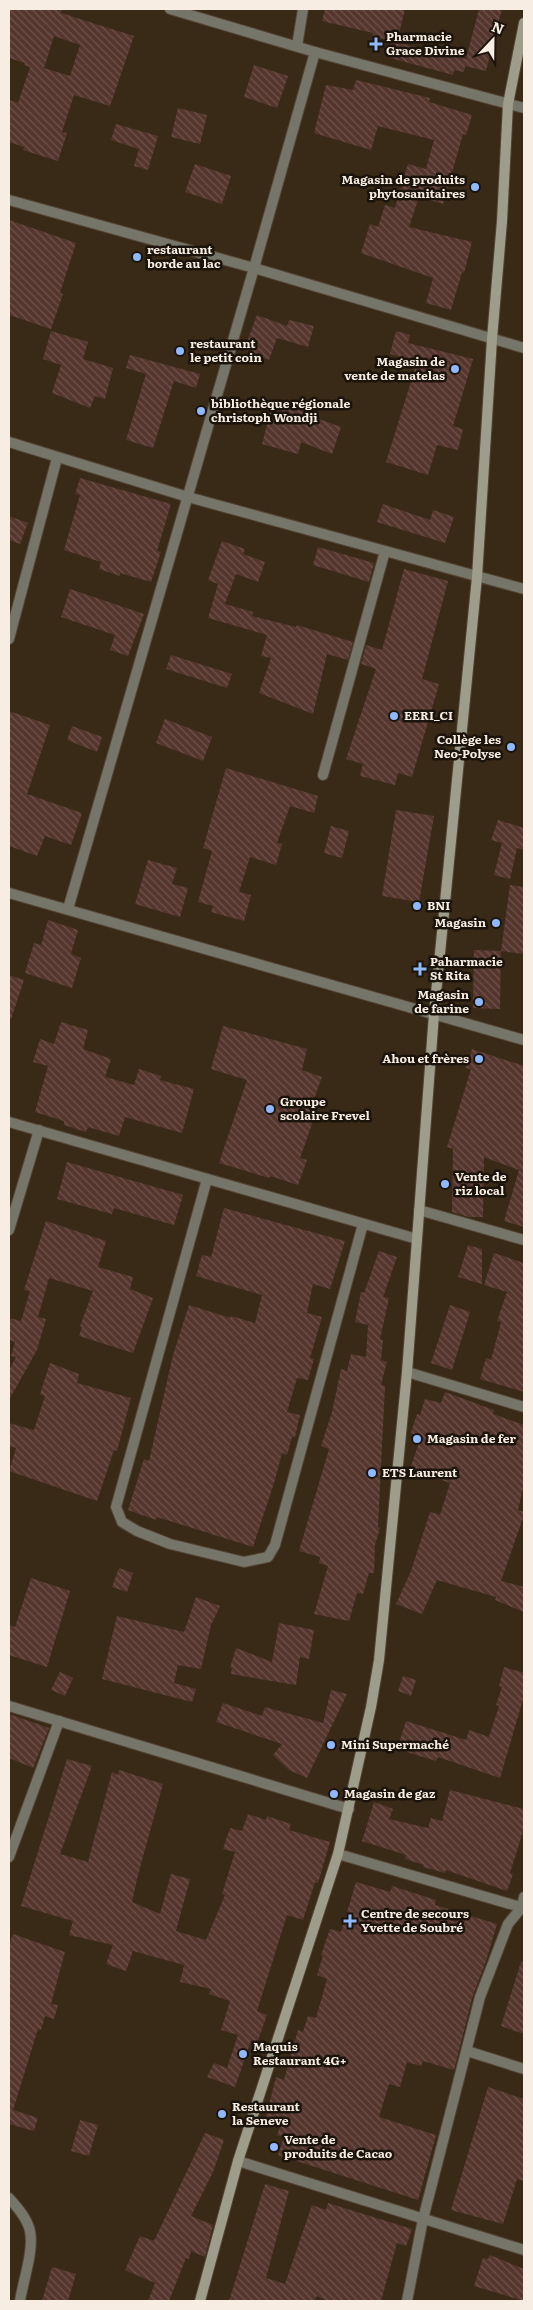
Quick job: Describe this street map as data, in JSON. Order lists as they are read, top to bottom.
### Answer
{
  "places": {
    "health": ["Pharmacie Grace Divine", "Paharmacie St Rita", "Centre de secours Yvette de Soubré"],
    "other": [
      "Magasin de produits phytosanitaires",
      "restaurant borde au lac",
      "restaurant le petit coin",
      "Magasin de vente de matelas",
      "bibliothèque régionale christoph Wondji",
      "EERI_CI",
      "Collège les Neo-Polyse",
      "BNI",
      "Magasin",
      "Magasin de farine",
      "Ahou et frères",
      "Groupe scolaire Frevel",
      "Vente de riz local",
      "Magasin de fer",
      "ETS Laurent",
      "Mini Supermaché",
      "Magasin de gaz",
      "Maquis Restaurant 4G+",
      "Restaurant la Seneve",
      "Vente de produits de Cacao"
    ]
  },
  "north": "top"
}
